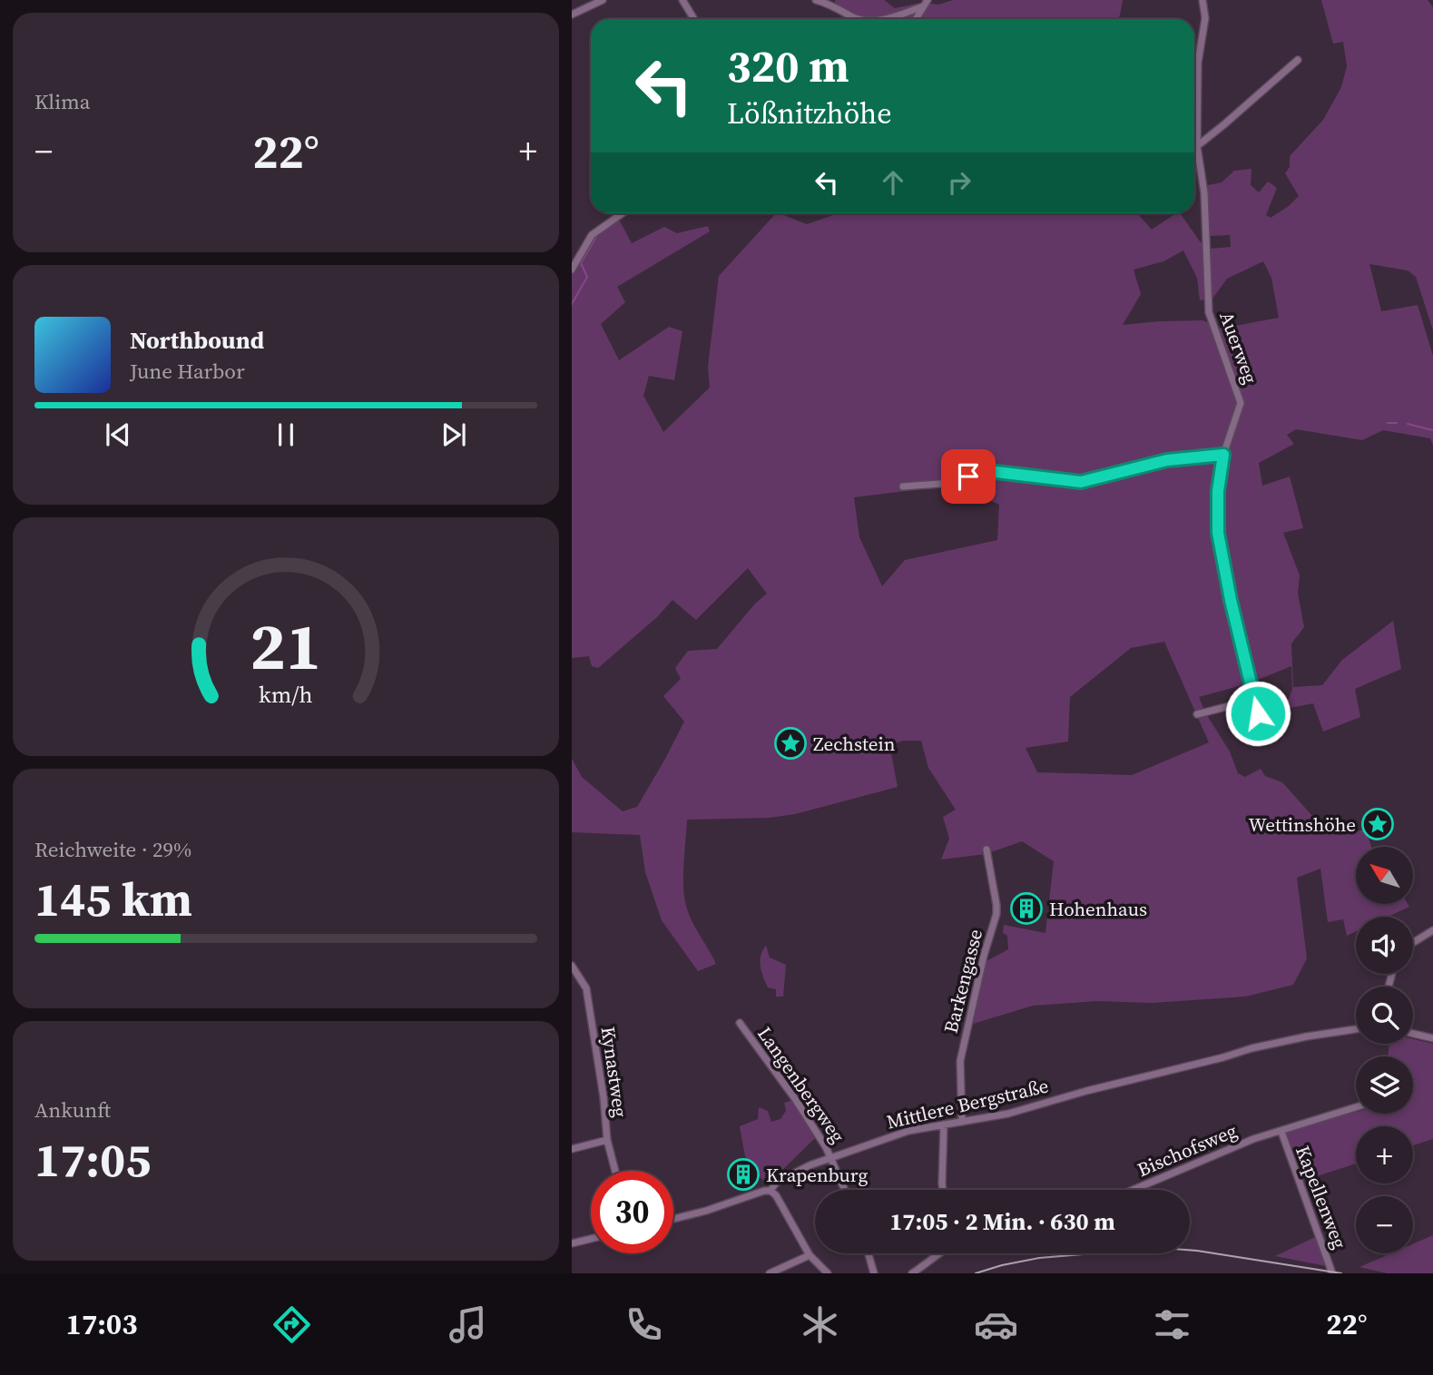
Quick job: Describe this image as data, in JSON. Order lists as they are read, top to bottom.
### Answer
{
  "streets": {
    "street": [
      "Auerweg",
      "Barkengasse",
      "Kynastweg",
      "Langenbergweg",
      "Mittlere Bergstraße",
      "Bischofsweg",
      "Kapellenweg"
    ]
  },
  "crossings": [
    ["Barkengasse", "Mittlere Bergstraße"],
    ["Langenbergweg", "Mittlere Bergstraße"],
    ["Bischofsweg", "Kapellenweg"]
  ],
  "places": {
    "place": ["Zechstein", "Wettinshöhe"],
    "building": ["Hohenhaus", "Krapenburg"]
  },
  "north": "top left",
  "page": {
    "tile": [
      "Klima",
      ["Reichweite · 29%", "145 km"],
      ["Ankunft", "17:05"]
    ],
    "turn": ["320 m", "Lößnitzhöhe"],
    "heat": ["−", "22°", "+"],
    "song": ["Northbound", "June Harbor"],
    "map_buttons": ["+", "−"],
    "limit": "30",
    "trip": "17:05 · 2 Min. · 630 m",
    "tabs": ["17:03", "22°"],
    "gauge": ["21", "km/h"]
  }
}
